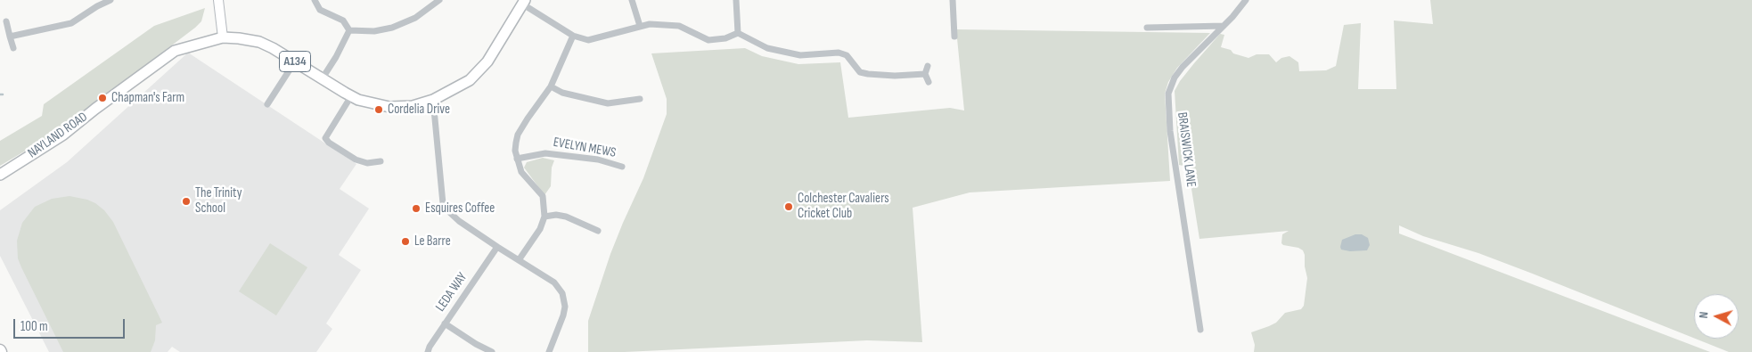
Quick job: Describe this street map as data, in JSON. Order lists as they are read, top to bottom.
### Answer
{
  "streets": {
    "main road": ["A134", "NAYLAND ROAD"],
    "street": ["EVELYN MEWS", "BRAISWICK LANE", "LEDA WAY"]
  },
  "crossings": [
    ["A134", "NAYLAND ROAD"]
  ],
  "places": [
    "Chapman's Farm",
    "Cordelia Drive",
    "The Trinity School",
    "Colchester Cavaliers Cricket Club",
    "Esquires Coffee",
    "Le Barre"
  ],
  "scale_bar": "100 m",
  "north": "left"
}
